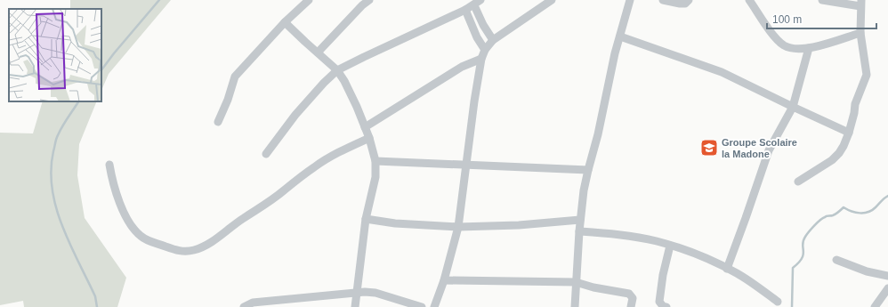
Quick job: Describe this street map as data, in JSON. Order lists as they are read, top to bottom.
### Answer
{
  "places": {
    "school or university": ["Groupe Scolaire la Madone"]
  },
  "scale_bar": "100 m"
}
